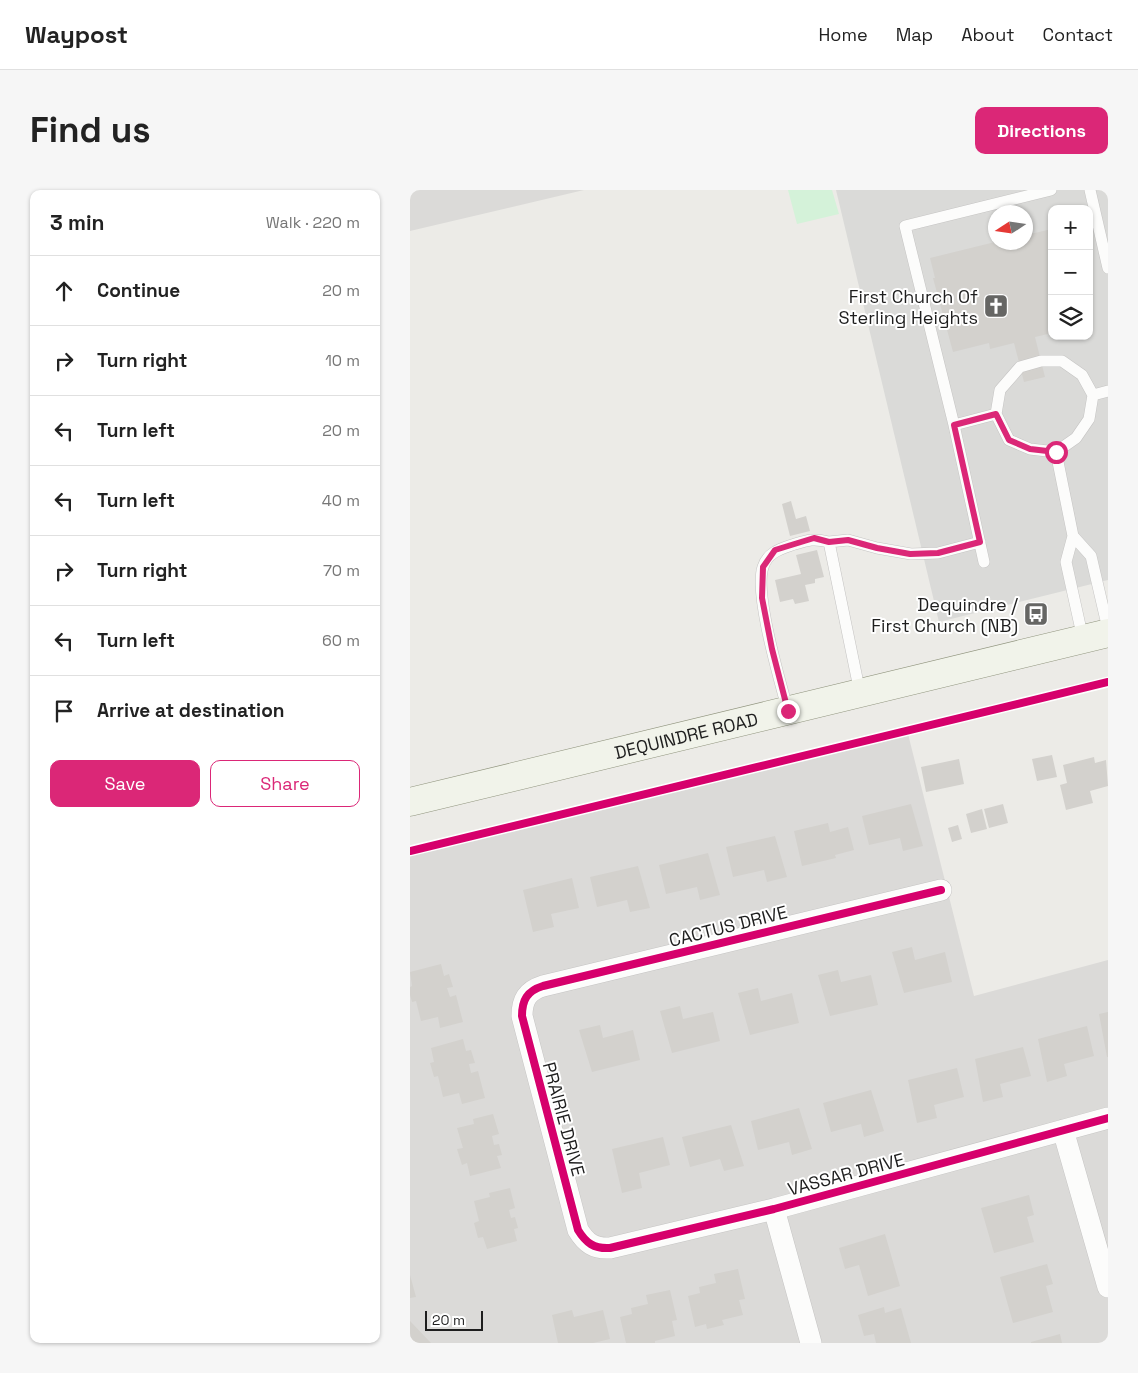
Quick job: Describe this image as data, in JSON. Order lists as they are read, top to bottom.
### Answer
{
  "streets": {
    "main road": ["DEQUINDRE ROAD"],
    "street": ["CACTUS DRIVE", "PRAIRIE DRIVE", "VASSAR DRIVE"]
  },
  "crossings": [
    ["CACTUS DRIVE", "PRAIRIE DRIVE"],
    ["PRAIRIE DRIVE", "VASSAR DRIVE"]
  ],
  "places": {
    "church": ["First Church Of Sterling Heights"],
    "bus stop": ["Dequindre / First Church (NB)"]
  },
  "scale_bar": "20 m",
  "north": "left",
  "page": {
    "header": "Waypost",
    "nav": [
      "Home",
      "Map",
      "About",
      "Contact"
    ],
    "buttons": [
      "Directions",
      ["Save", "Share"]
    ],
    "title": "Find us",
    "heading": ["3 min", "Walk · 220 m"],
    "map_buttons": ["+", "−"],
    "list": [
      ["Continue", "20 m"],
      ["Turn right", "10 m"],
      ["Turn left", "20 m"],
      ["Turn left", "40 m"],
      ["Turn right", "70 m"],
      ["Turn left", "60 m"],
      "Arrive at destination"
    ],
    "scale": "20 m"
  }
}
